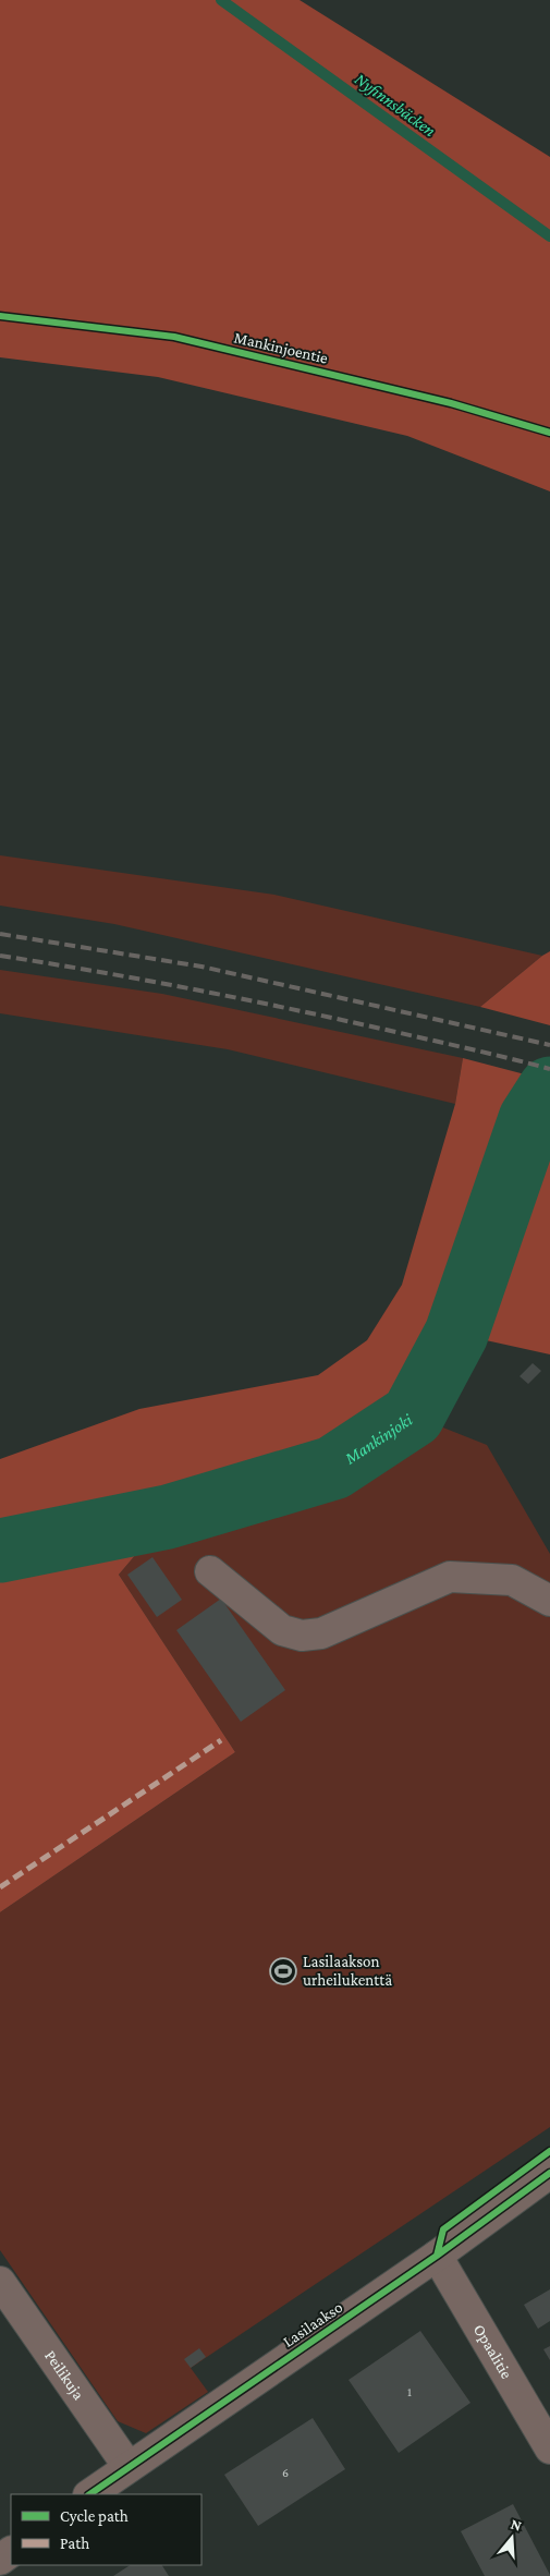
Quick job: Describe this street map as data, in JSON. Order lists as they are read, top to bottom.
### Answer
{
  "streets": {
    "street": ["Lasilaakso", "Opaalitie", "Peilikuja"],
    "cycle path": ["Mankinjoentie"]
  },
  "crossings": [
    ["Lasilaakso", "Opaalitie"],
    ["Lasilaakso", "Peilikuja"]
  ],
  "water": ["Nyfinnsbäcken", "Mankinjoki"],
  "places": {
    "sports": ["Lasilaakson urheilukenttä"]
  },
  "house_numbers": ["1", "6"],
  "legend": ["Cycle path", "Path"],
  "north": "top"
}
